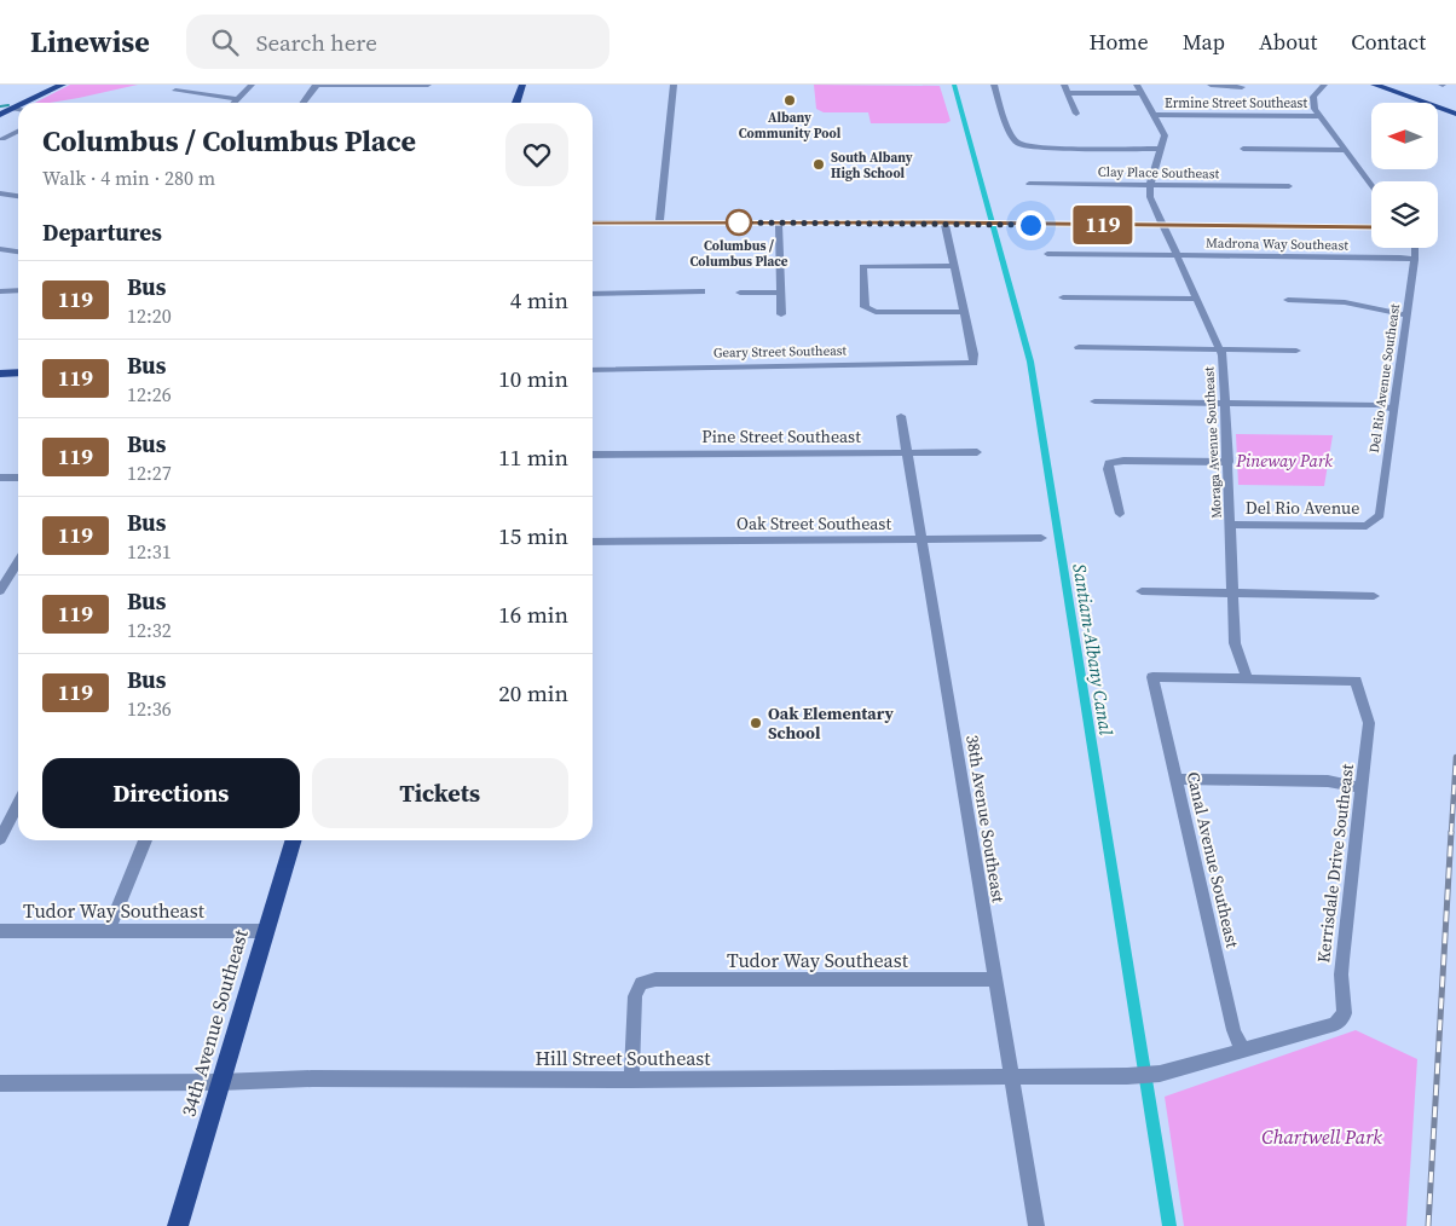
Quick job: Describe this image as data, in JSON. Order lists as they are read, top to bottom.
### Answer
{
  "streets": {
    "main road": ["34th Avenue Southeast"],
    "street": [
      "Ermine Street Southeast",
      "Clay Place Southeast",
      "Madrona Way Southeast",
      "Geary Street Southeast",
      "Del Rio Avenue Southeast",
      "Pine Street Southeast",
      "Moraga Avenue Southeast",
      "Del Rio Avenue",
      "Oak Street Southeast",
      "38th Avenue Southeast",
      "Canal Avenue Southeast",
      "Kerrisdale Drive Southeast",
      "Tudor Way Southeast",
      "Hill Street Southeast"
    ]
  },
  "crossings": [
    ["Clay Place Southeast", "Moraga Avenue Southeast"],
    ["Madrona Way Southeast", "Del Rio Avenue Southeast"],
    ["Madrona Way Southeast", "Moraga Avenue Southeast"],
    ["Del Rio Avenue Southeast", "Del Rio Avenue"],
    ["Pine Street Southeast", "38th Avenue Southeast"],
    ["Moraga Avenue Southeast", "Del Rio Avenue"],
    ["Moraga Avenue Southeast", "Canal Avenue Southeast"],
    ["Moraga Avenue Southeast", "Kerrisdale Drive Southeast"],
    ["Oak Street Southeast", "38th Avenue Southeast"],
    ["38th Avenue Southeast", "Tudor Way Southeast"],
    ["38th Avenue Southeast", "Hill Street Southeast"],
    ["Canal Avenue Southeast", "Kerrisdale Drive Southeast"],
    ["Canal Avenue Southeast", "Hill Street Southeast"],
    ["Kerrisdale Drive Southeast", "Hill Street Southeast"],
    ["Tudor Way Southeast", "34th Avenue Southeast"],
    ["Tudor Way Southeast", "Hill Street Southeast"],
    ["34th Avenue Southeast", "Hill Street Southeast"]
  ],
  "water": ["Santiam-Albany Canal"],
  "parks": ["Pineway Park", "Chartwell Park"],
  "places": [
    "Albany Community Pool",
    "South Albany High School",
    "Columbus / Columbus Place",
    "Oak Elementary School"
  ],
  "lines": ["bus line 119"],
  "north": "left",
  "page": {
    "header": "Linewise",
    "search": "Search here",
    "nav": [
      "Home",
      "Map",
      "About",
      "Contact"
    ],
    "on_map": "119",
    "heading": [
      ["Columbus / Columbus Place", "Walk · 4 min · 280 m"],
      "Departures"
    ],
    "list": [
      {
        "mark": "119",
        "name": "Bus",
        "note": "12:20",
        "value": "4 min"
      },
      {
        "mark": "119",
        "name": "Bus",
        "note": "12:26",
        "value": "10 min"
      },
      {
        "mark": "119",
        "name": "Bus",
        "note": "12:27",
        "value": "11 min"
      },
      {
        "mark": "119",
        "name": "Bus",
        "note": "12:31",
        "value": "15 min"
      },
      {
        "mark": "119",
        "name": "Bus",
        "note": "12:32",
        "value": "16 min"
      },
      {
        "mark": "119",
        "name": "Bus",
        "note": "12:36",
        "value": "20 min"
      }
    ],
    "buttons": ["Directions", "Tickets"]
  }
}
